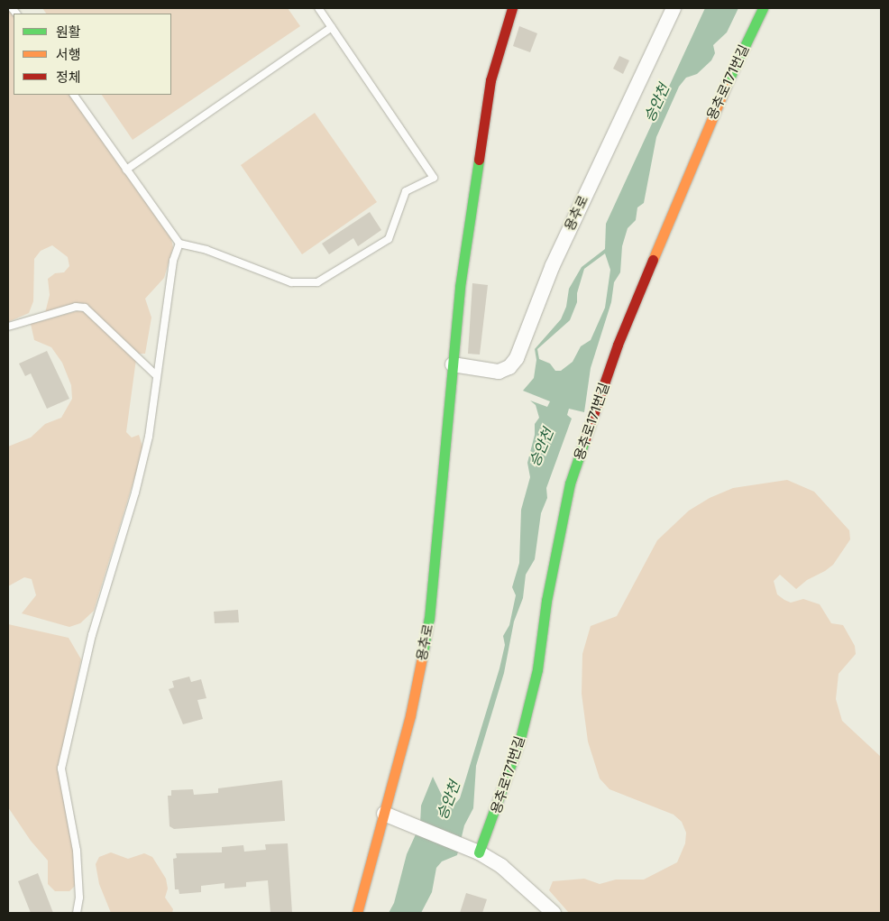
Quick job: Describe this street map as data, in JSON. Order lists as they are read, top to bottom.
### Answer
{
  "streets": {
    "street": ["용추로171번길", "용추로"]
  },
  "water": ["승안천"],
  "legend": ["원활", "서행", "정체"]
}
